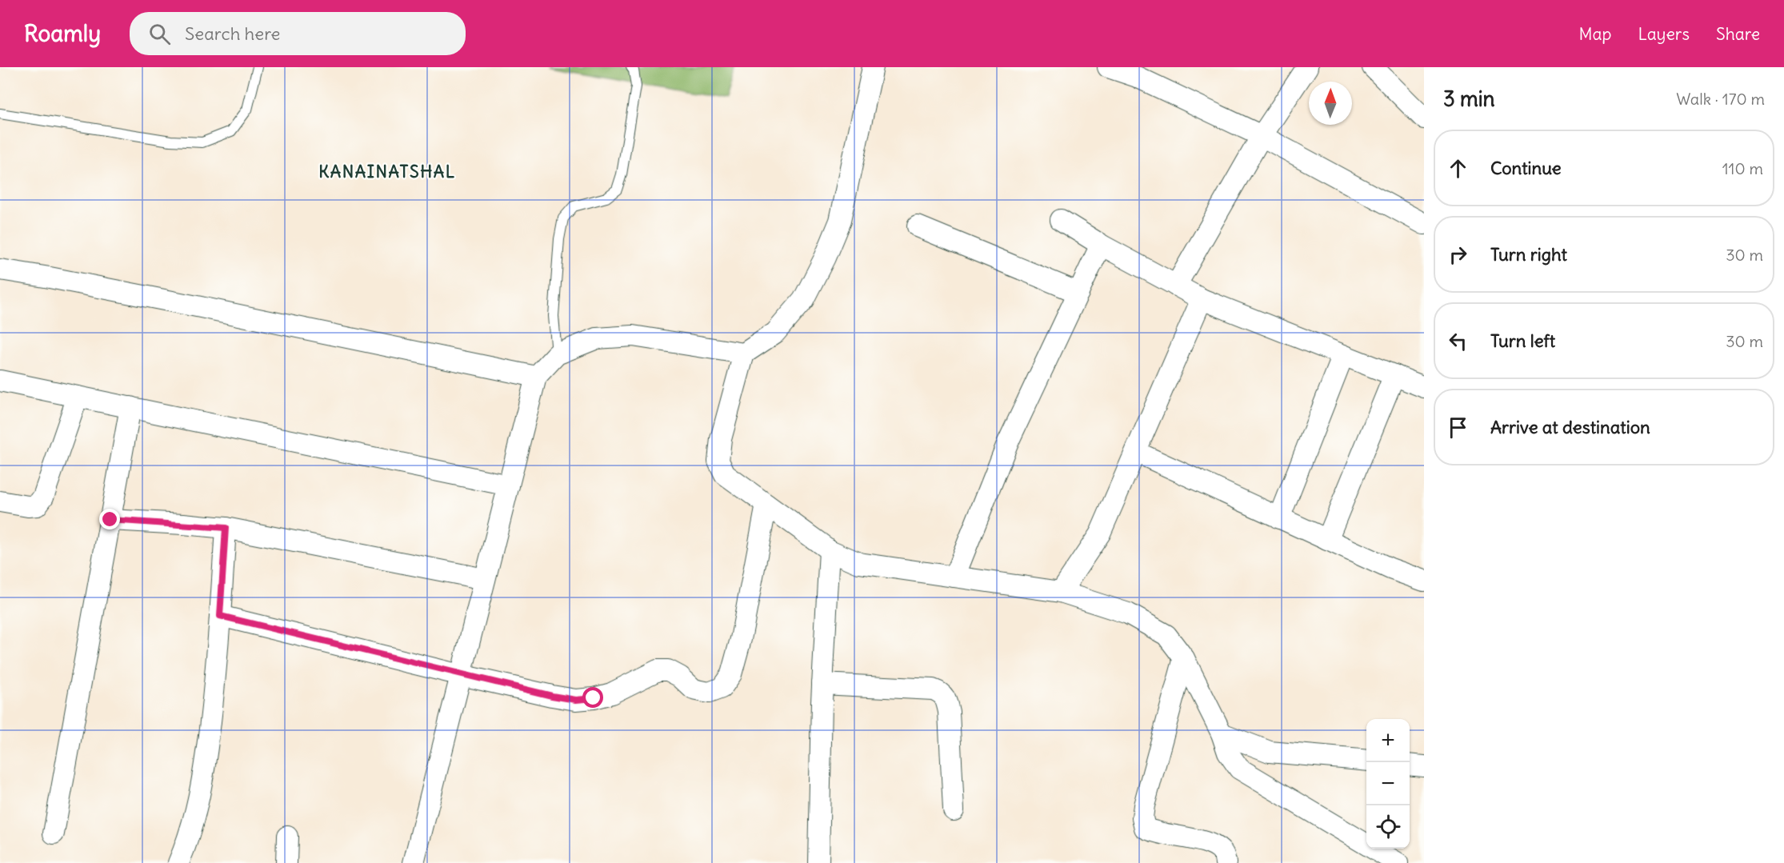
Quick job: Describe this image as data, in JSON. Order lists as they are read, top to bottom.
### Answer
{
  "districts": ["KANAINATSHAL"],
  "north": "top",
  "page": {
    "header": "Roamly",
    "search": "Search here",
    "nav": ["Map", "Layers", "Share"],
    "heading": ["3 min", "Walk · 170 m"],
    "list": [
      ["Continue", "110 m"],
      ["Turn right", "30 m"],
      ["Turn left", "30 m"],
      "Arrive at destination"
    ],
    "map_buttons": ["+", "−"]
  }
}
